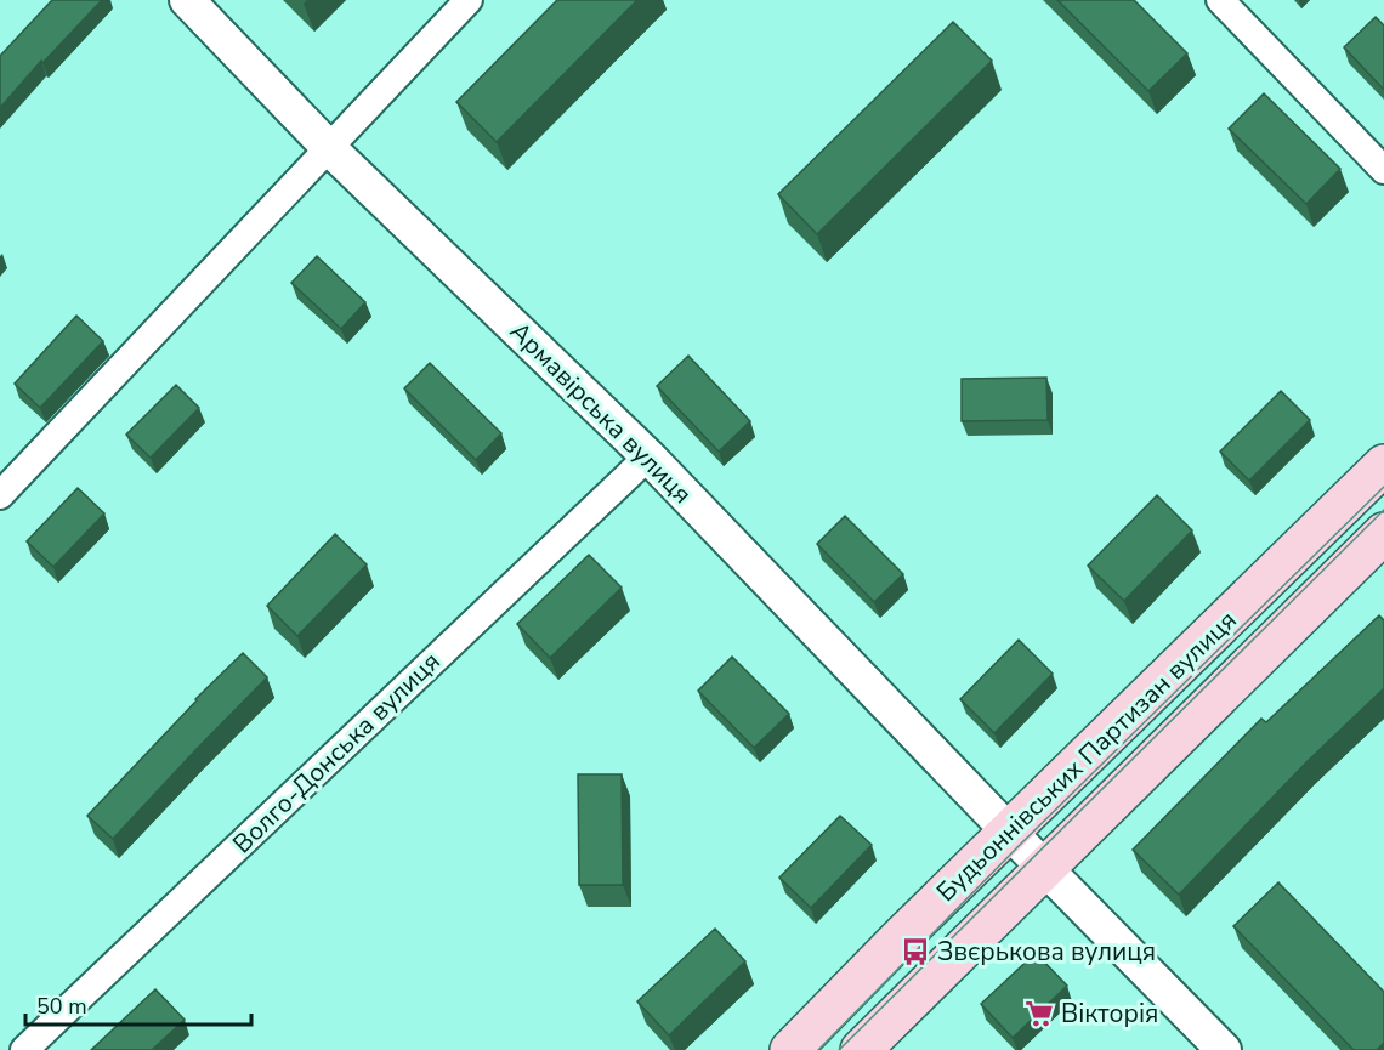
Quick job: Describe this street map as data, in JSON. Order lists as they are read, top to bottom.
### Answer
{
  "streets": {
    "main road": ["Будьоннівських Партизан вулиця"],
    "street": ["Армавірська вулиця", "Волго-Донська вулиця"]
  },
  "crossings": [
    ["Армавірська вулиця", "Волго-Донська вулиця"],
    ["Армавірська вулиця", "Будьоннівських Партизан вулиця"]
  ],
  "places": {
    "bus stop": ["Звєрькова вулиця"],
    "supermarket": ["Вікторія"]
  },
  "scale_bar": "50 m"
}
